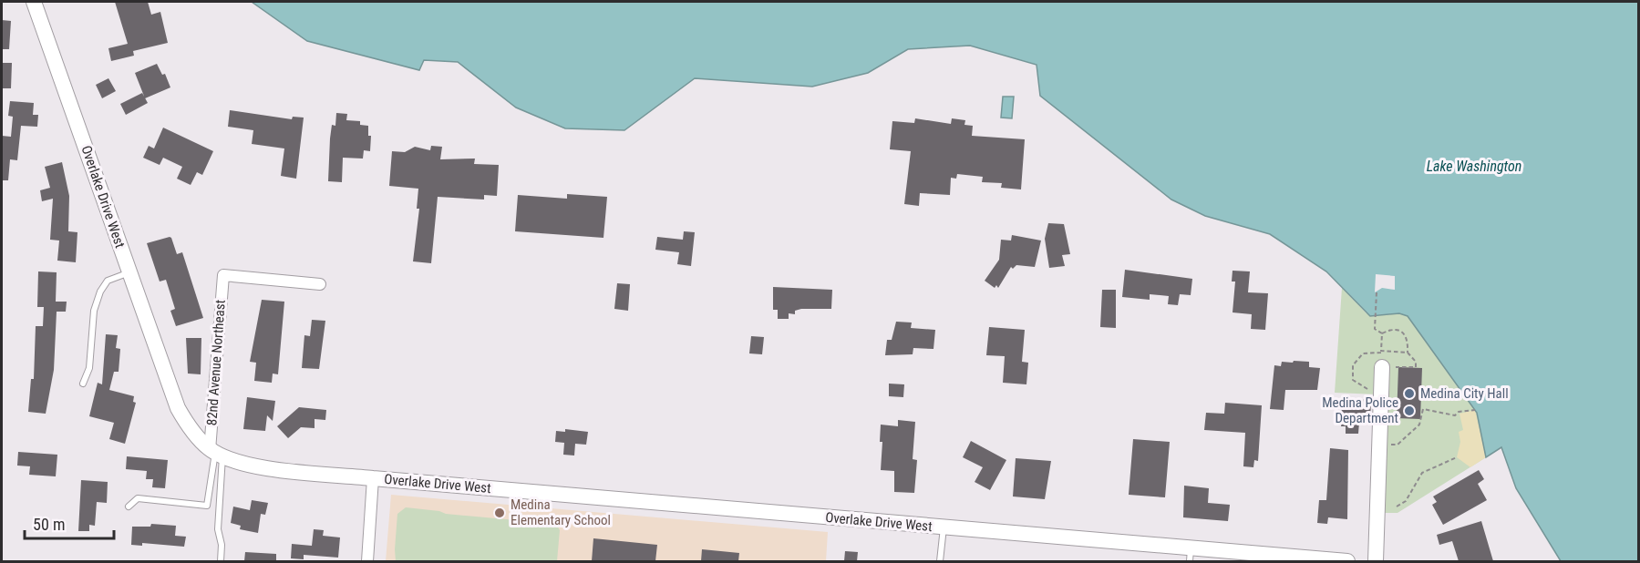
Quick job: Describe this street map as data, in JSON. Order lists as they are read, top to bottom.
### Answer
{
  "streets": {
    "street": ["Overlake Drive West", "82nd Avenue Northeast"]
  },
  "crossings": [
    ["Overlake Drive West", "82nd Avenue Northeast"]
  ],
  "water": ["Lake Washington"],
  "places": ["Medina City Hall", "Medina Police Department", "Medina Elementary School"],
  "scale_bar": "50 m"
}
